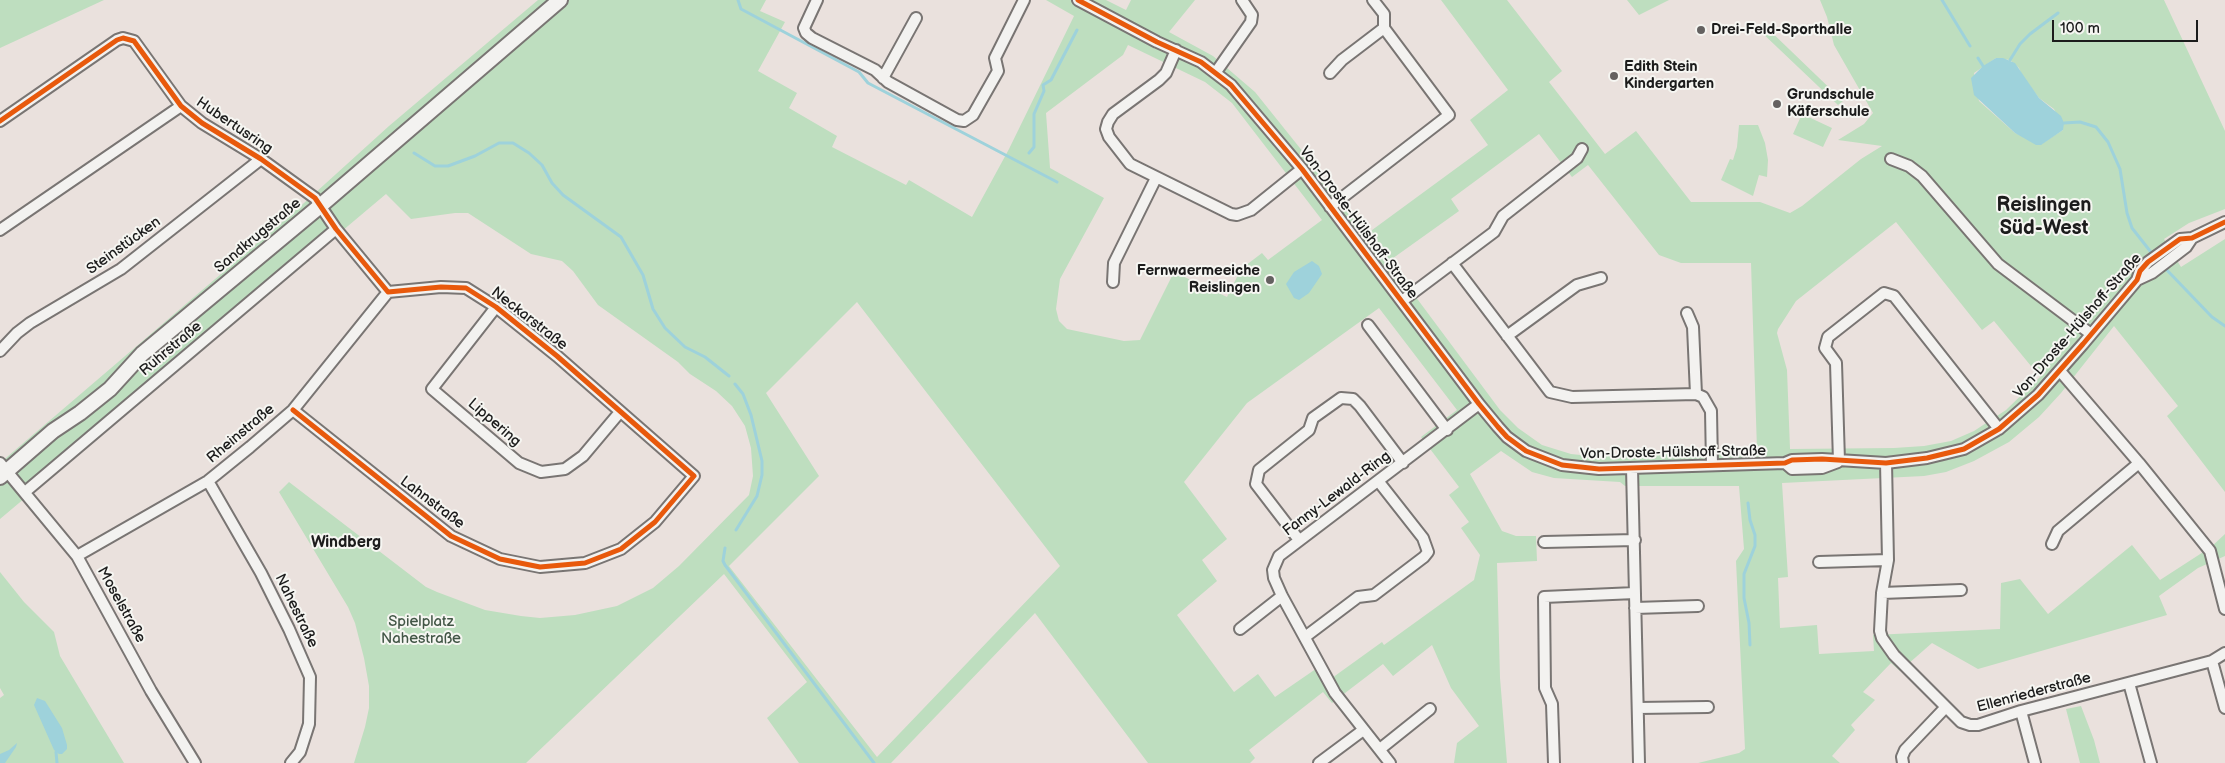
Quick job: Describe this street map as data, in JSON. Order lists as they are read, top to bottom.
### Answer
{
  "streets": {
    "street": [
      "Hubertusring",
      "Von-Droste-Hülshoff-Straße",
      "Sandkrugstraße",
      "Steinstücken",
      "Neckarstraße",
      "Ruhrstraße",
      "Lippering",
      "Rheinstraße",
      "Fanny-Lewald-Ring",
      "Lahnstraße",
      "Moselstraße",
      "Nahestraße",
      "Ellenriederstraße"
    ]
  },
  "crossings": [
    ["Hubertusring", "Sandkrugstraße"],
    ["Hubertusring", "Steinstücken"],
    ["Von-Droste-Hülshoff-Straße", "Fanny-Lewald-Ring"],
    ["Von-Droste-Hülshoff-Straße", "Ellenriederstraße"],
    ["Sandkrugstraße", "Moselstraße"],
    ["Neckarstraße", "Lippering"],
    ["Neckarstraße", "Rheinstraße"],
    ["Neckarstraße", "Lahnstraße"],
    ["Ruhrstraße", "Moselstraße"],
    ["Rheinstraße", "Lahnstraße"],
    ["Rheinstraße", "Moselstraße"],
    ["Rheinstraße", "Nahestraße"]
  ],
  "districts": ["Reislingen Süd-West", "Windberg"],
  "parks": ["Spielplatz Nahestraße"],
  "places": [
    "Drei-Feld-Sporthalle",
    "Edith Stein Kindergarten",
    "Grundschule Käferschule",
    "Fernwaermeeiche Reislingen"
  ],
  "scale_bar": "100 m"
}
